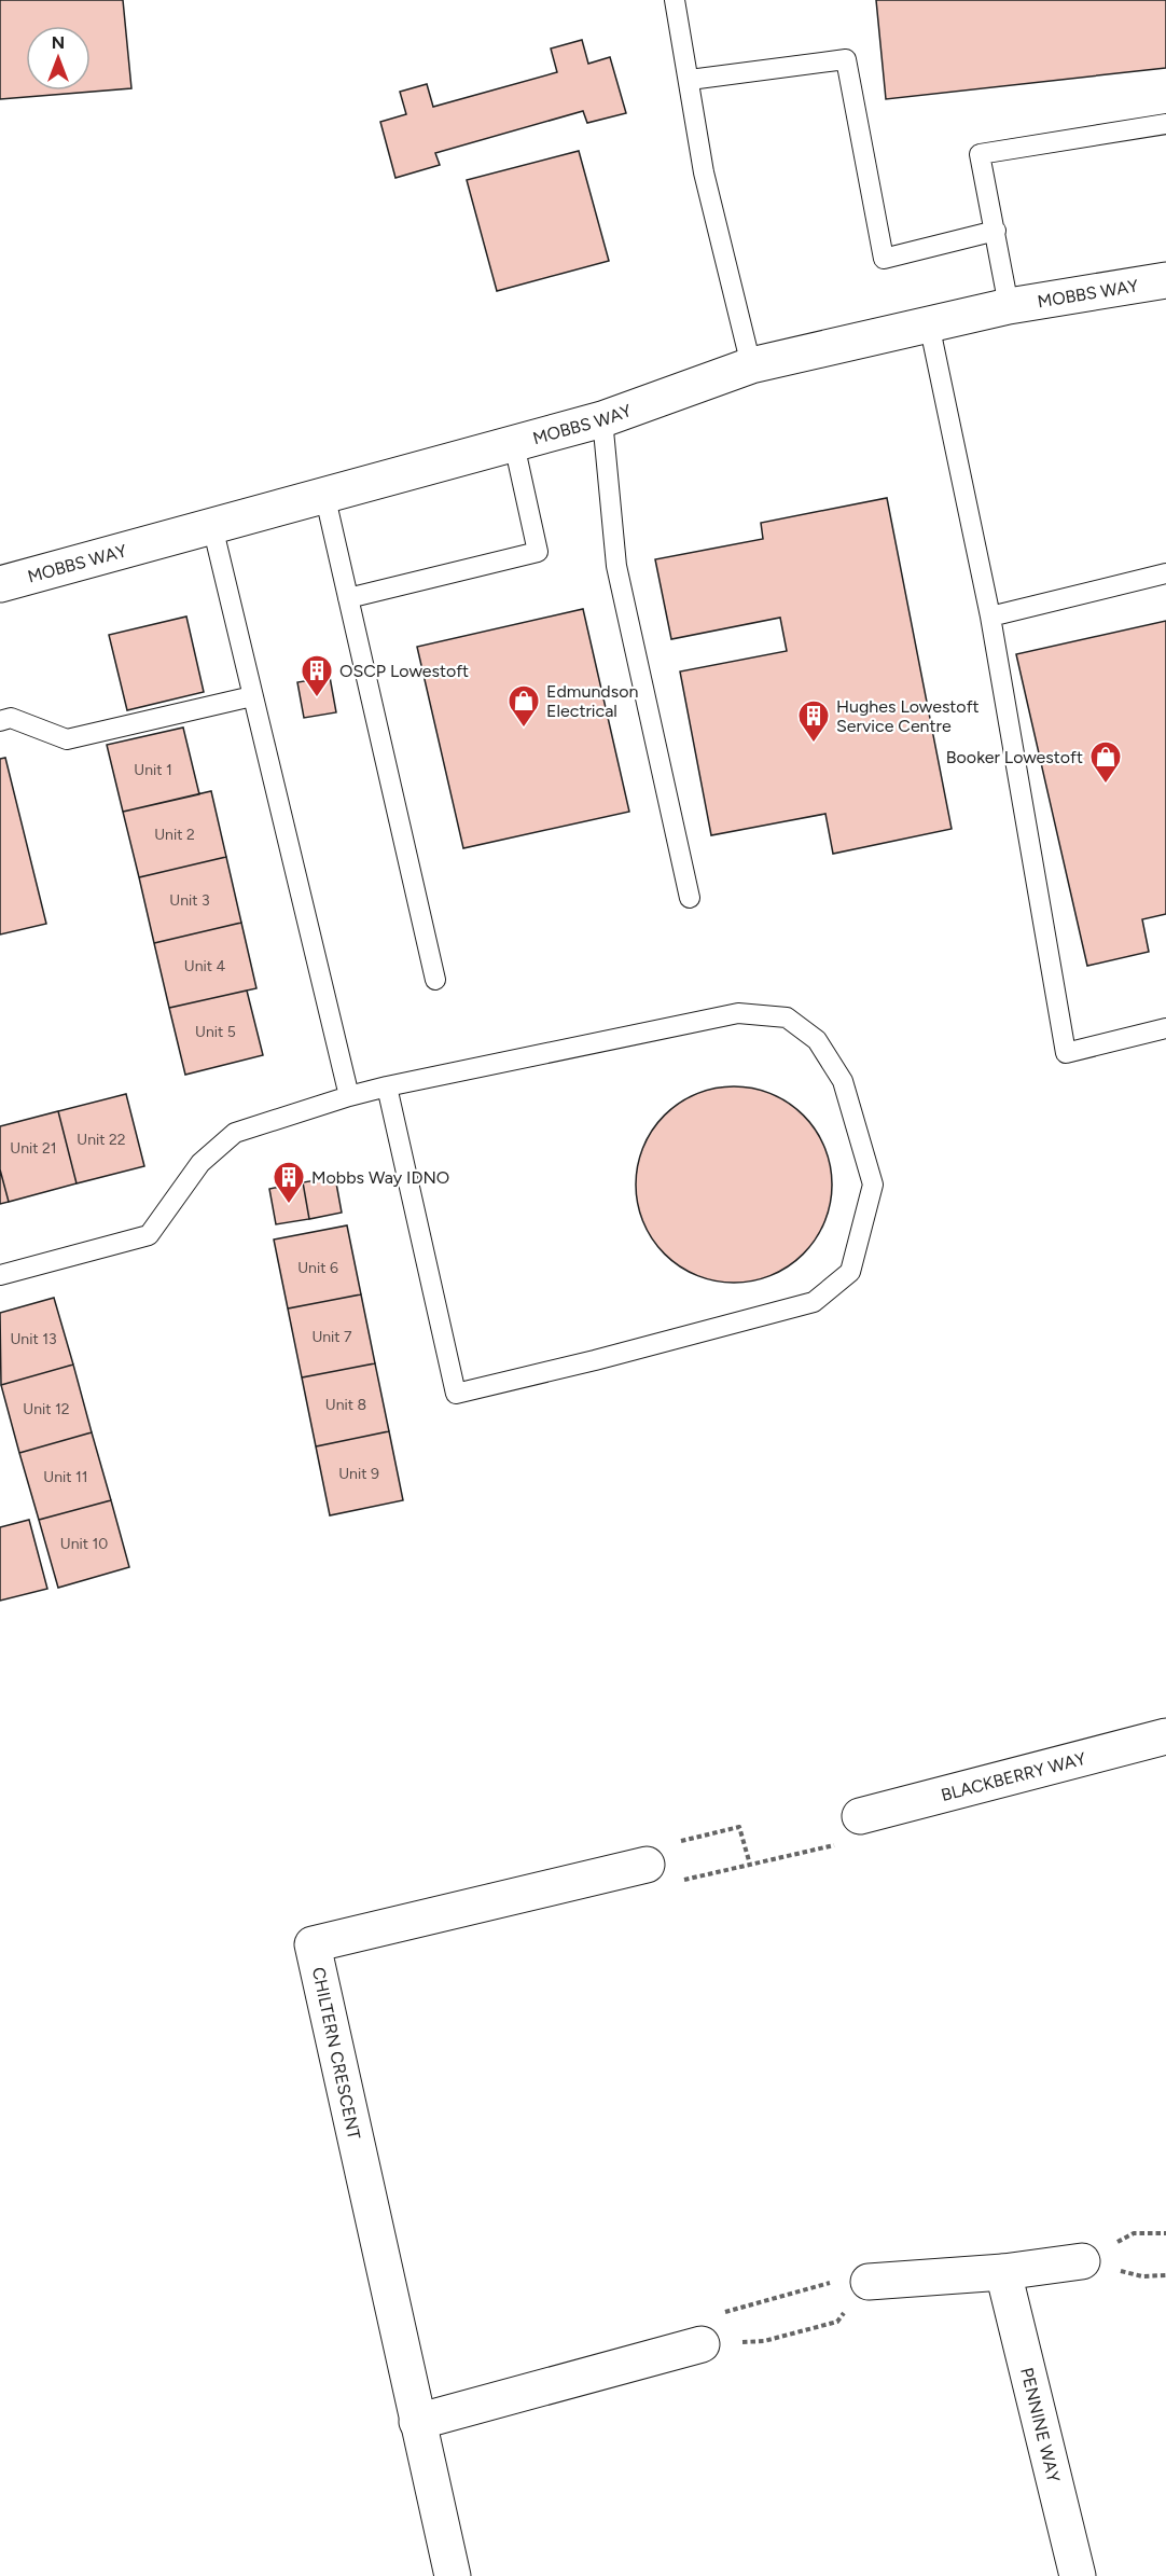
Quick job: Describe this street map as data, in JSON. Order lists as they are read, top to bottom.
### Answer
{
  "streets": {
    "street": [
      "MOBBS WAY",
      "BLACKBERRY WAY",
      "CHILTERN CRESCENT",
      "PENNINE WAY"
    ]
  },
  "places": {
    "building": ["OSCP Lowestoft", "Hughes Lowestoft Service Centre", "Mobbs Way IDNO"],
    "shop": ["Edmundson Electrical", "Booker Lowestoft"]
  },
  "house_numbers": [
    "Unit 1",
    "Unit 2",
    "Unit 3",
    "Unit 4",
    "Unit 5",
    "Unit 22",
    "Unit 21",
    "Unit 6",
    "Unit 7",
    "Unit 13",
    "Unit 8",
    "Unit 12",
    "Unit 9",
    "Unit 11",
    "Unit 10"
  ],
  "north": "top"
}
